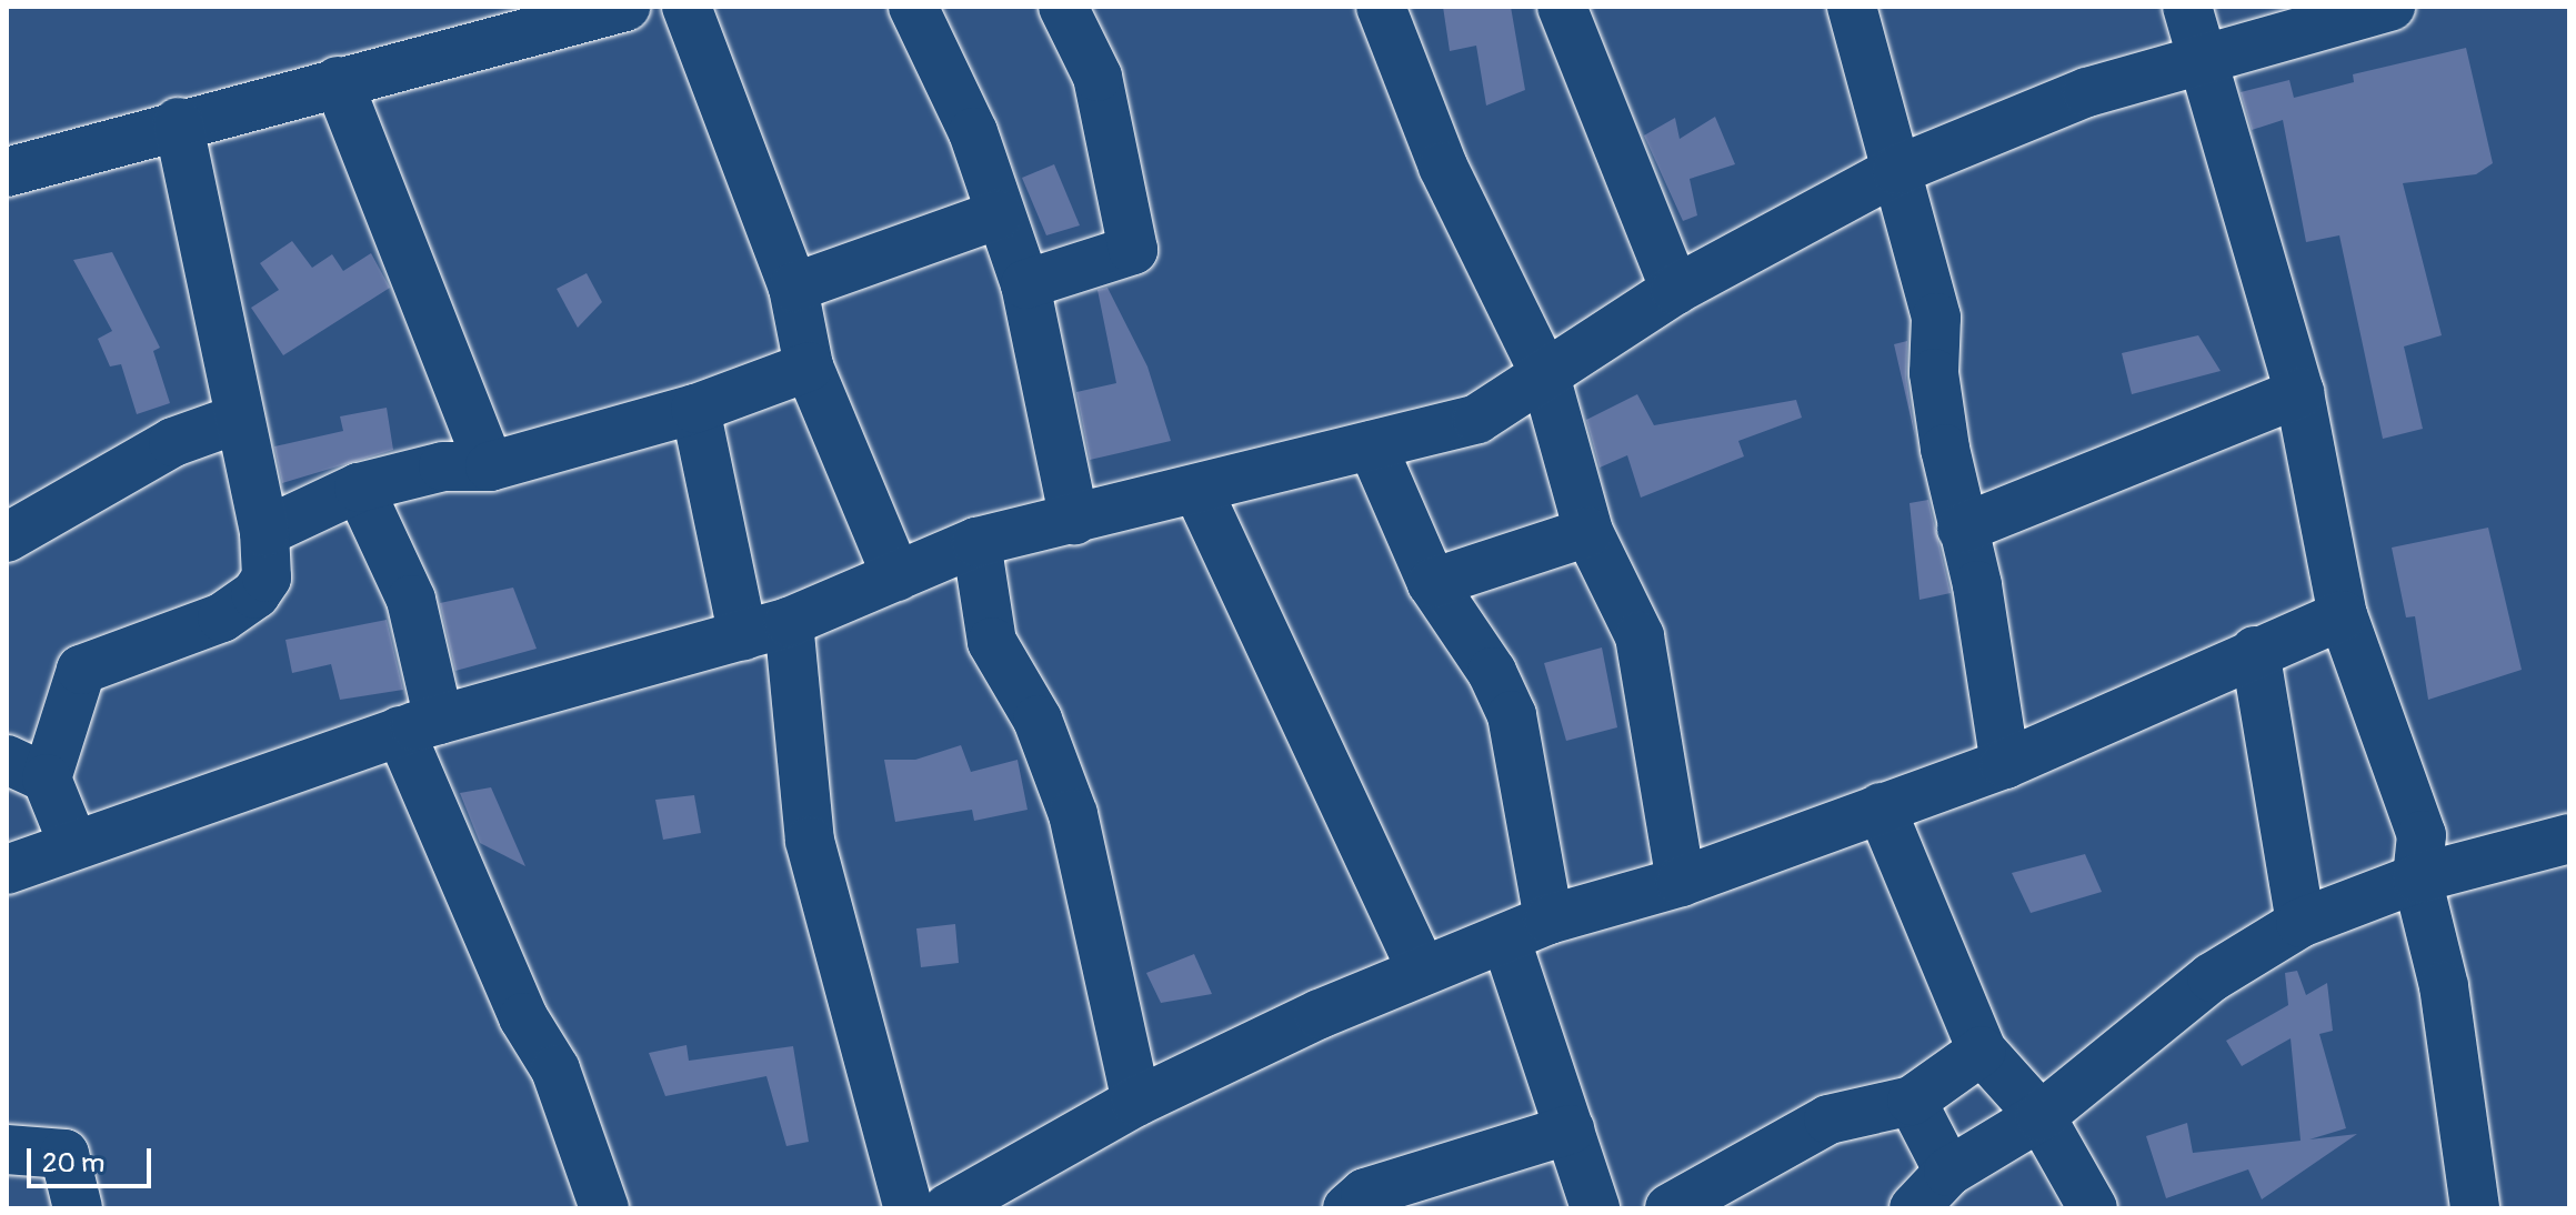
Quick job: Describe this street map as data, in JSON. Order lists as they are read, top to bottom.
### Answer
{
  "scale_bar": "20 m"
}
